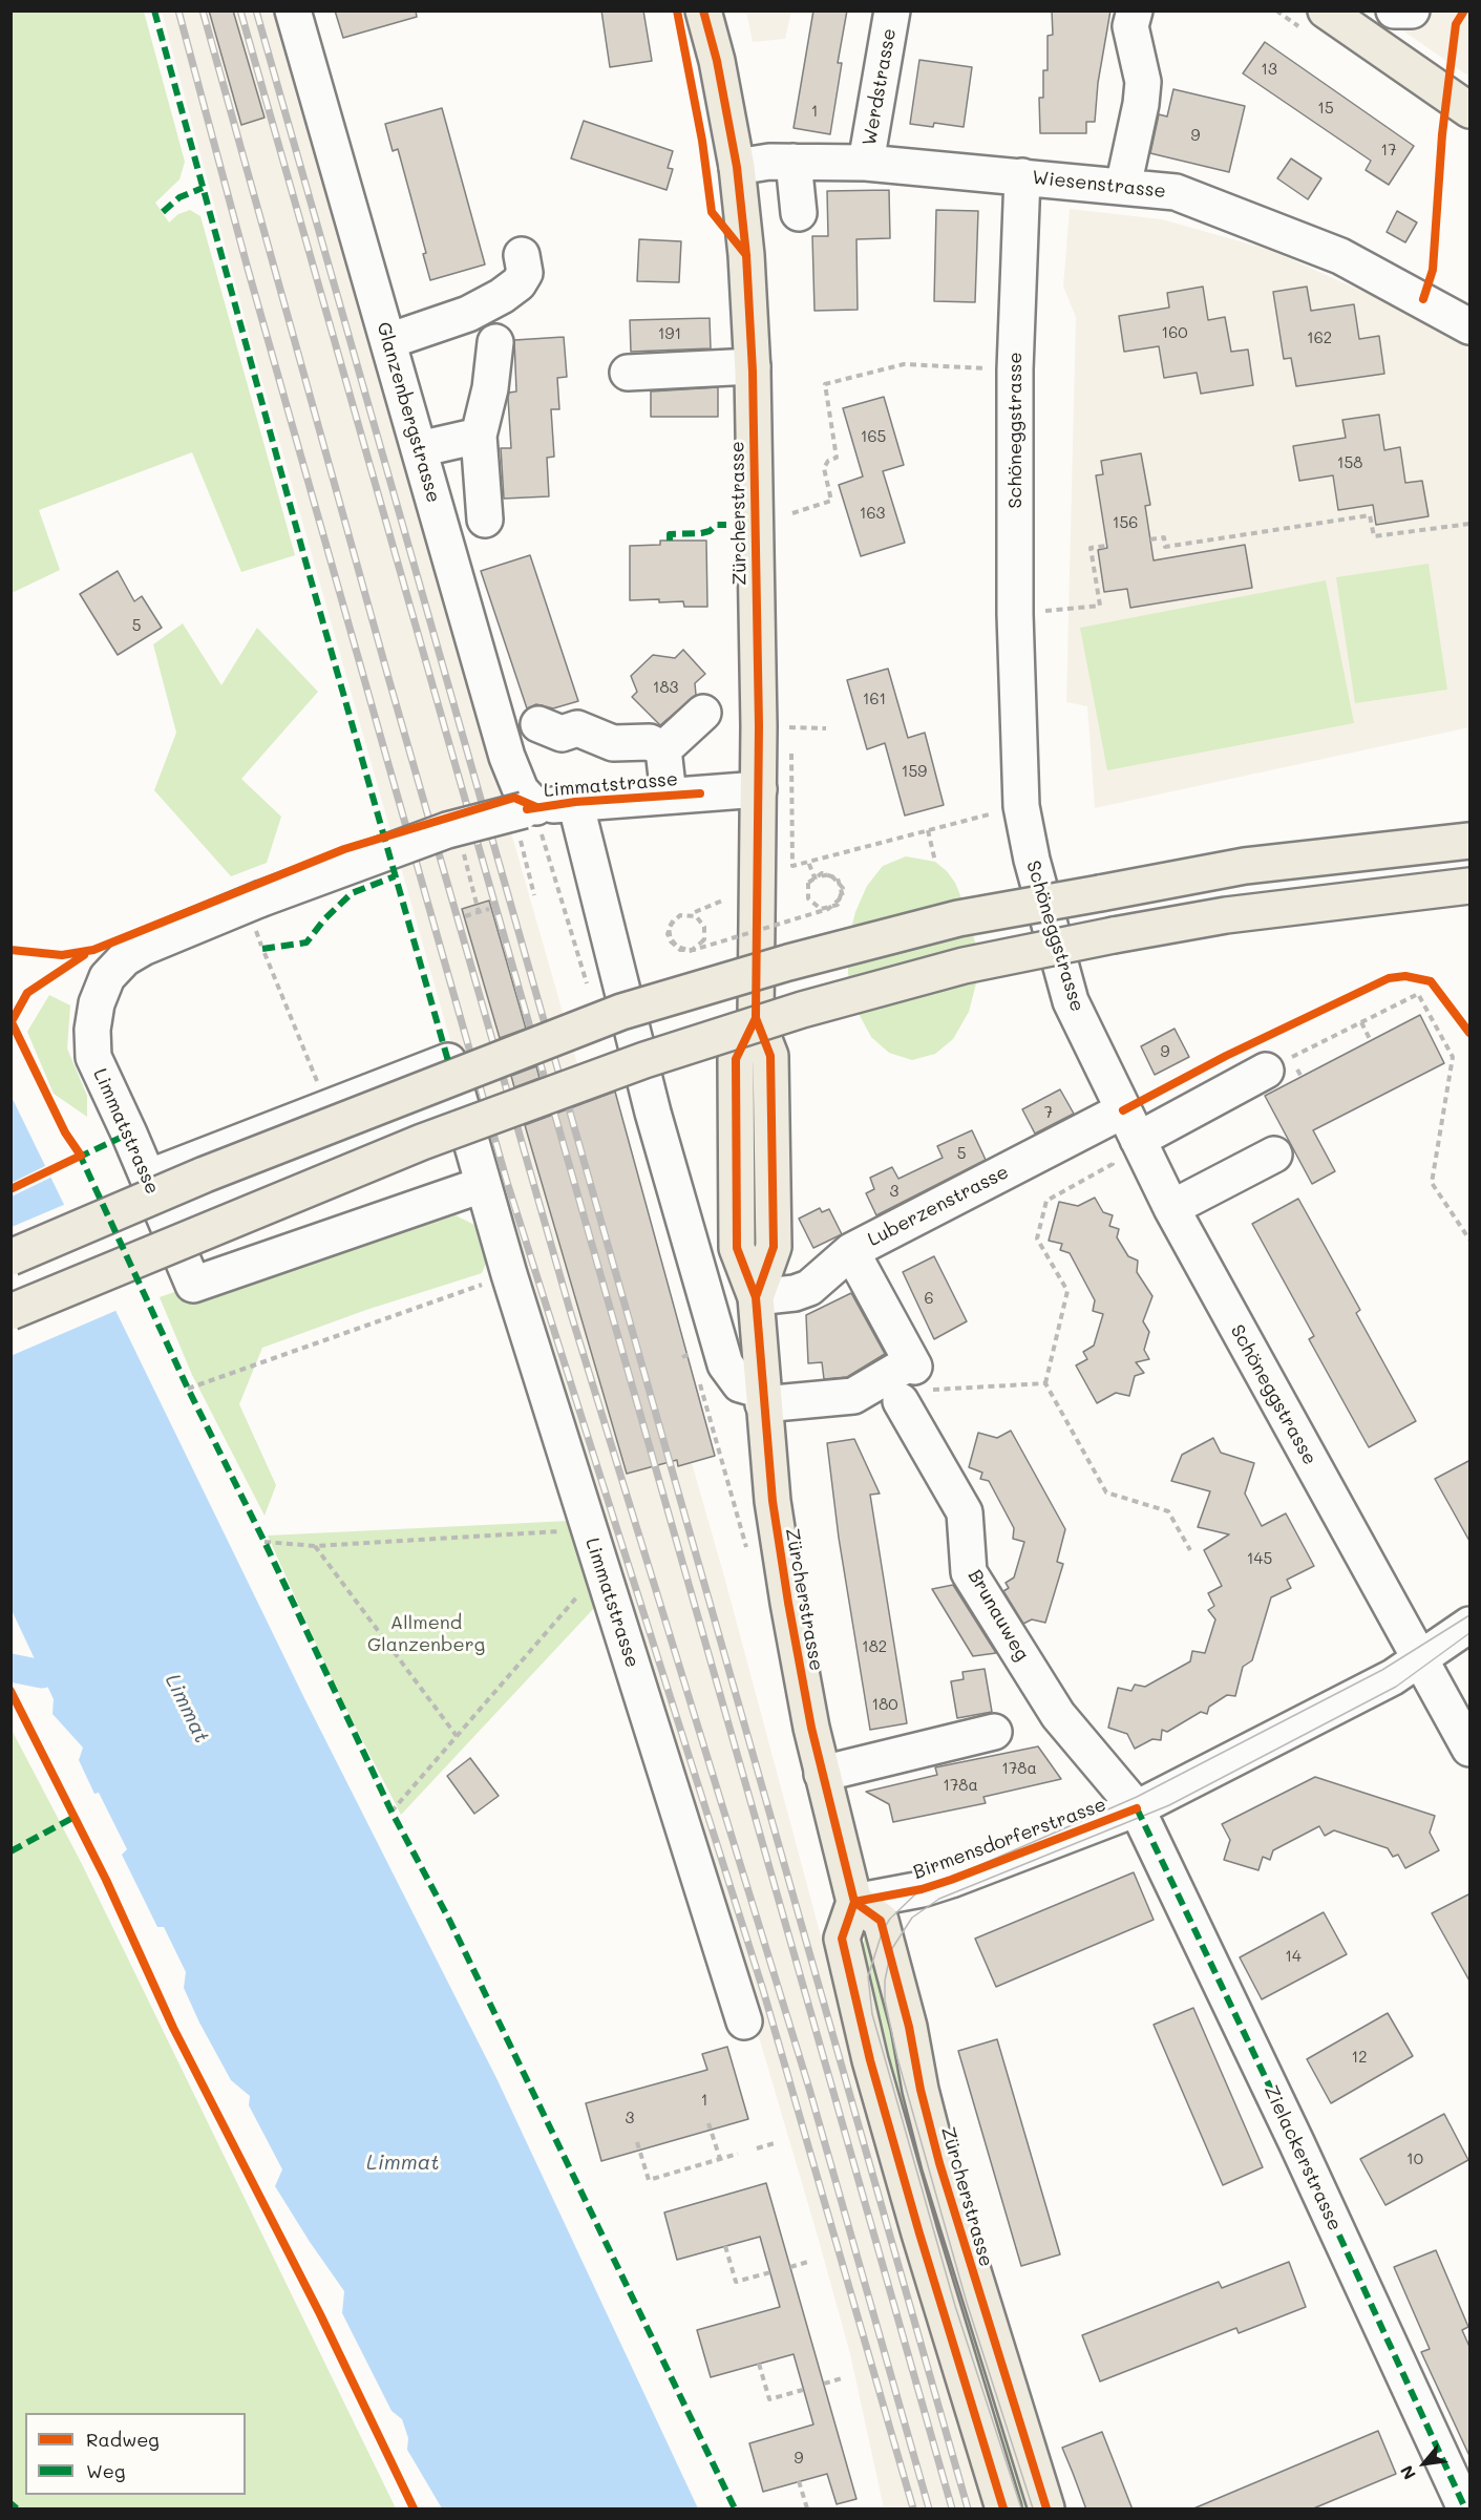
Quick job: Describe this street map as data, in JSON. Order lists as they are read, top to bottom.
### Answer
{
  "streets": {
    "main road": ["Zürcherstrasse"],
    "street": [
      "Werdstrasse",
      "Wiesenstrasse",
      "Glanzenbergstrasse",
      "Schöneggstrasse",
      "Limmatstrasse",
      "Luberzenstrasse",
      "Brunauweg",
      "Birmensdorferstrasse",
      "Zielackerstrasse"
    ]
  },
  "crossings": [
    ["Werdstrasse", "Wiesenstrasse"],
    ["Wiesenstrasse", "Schöneggstrasse"],
    ["Wiesenstrasse", "Zürcherstrasse"],
    ["Glanzenbergstrasse", "Limmatstrasse"],
    ["Schöneggstrasse", "Luberzenstrasse"],
    ["Schöneggstrasse", "Birmensdorferstrasse"],
    ["Zürcherstrasse", "Limmatstrasse"],
    ["Zürcherstrasse", "Luberzenstrasse"],
    ["Zürcherstrasse", "Birmensdorferstrasse"],
    ["Brunauweg", "Birmensdorferstrasse"],
    ["Brunauweg", "Zielackerstrasse"],
    ["Birmensdorferstrasse", "Zielackerstrasse"]
  ],
  "water": ["Limmat"],
  "parks": ["Allmend Glanzenberg"],
  "house_numbers": [
    "13",
    "15",
    "1",
    "9",
    "17",
    "160",
    "191",
    "162",
    "165",
    "158",
    "163",
    "156",
    "5",
    "183",
    "161",
    "159",
    "9",
    "7",
    "5",
    "3",
    "6",
    "145",
    "182",
    "180",
    "178a",
    "178a",
    "14",
    "12",
    "1",
    "3",
    "10",
    "9"
  ],
  "legend": ["Radweg", "Weg"],
  "north": "bottom left"
}
